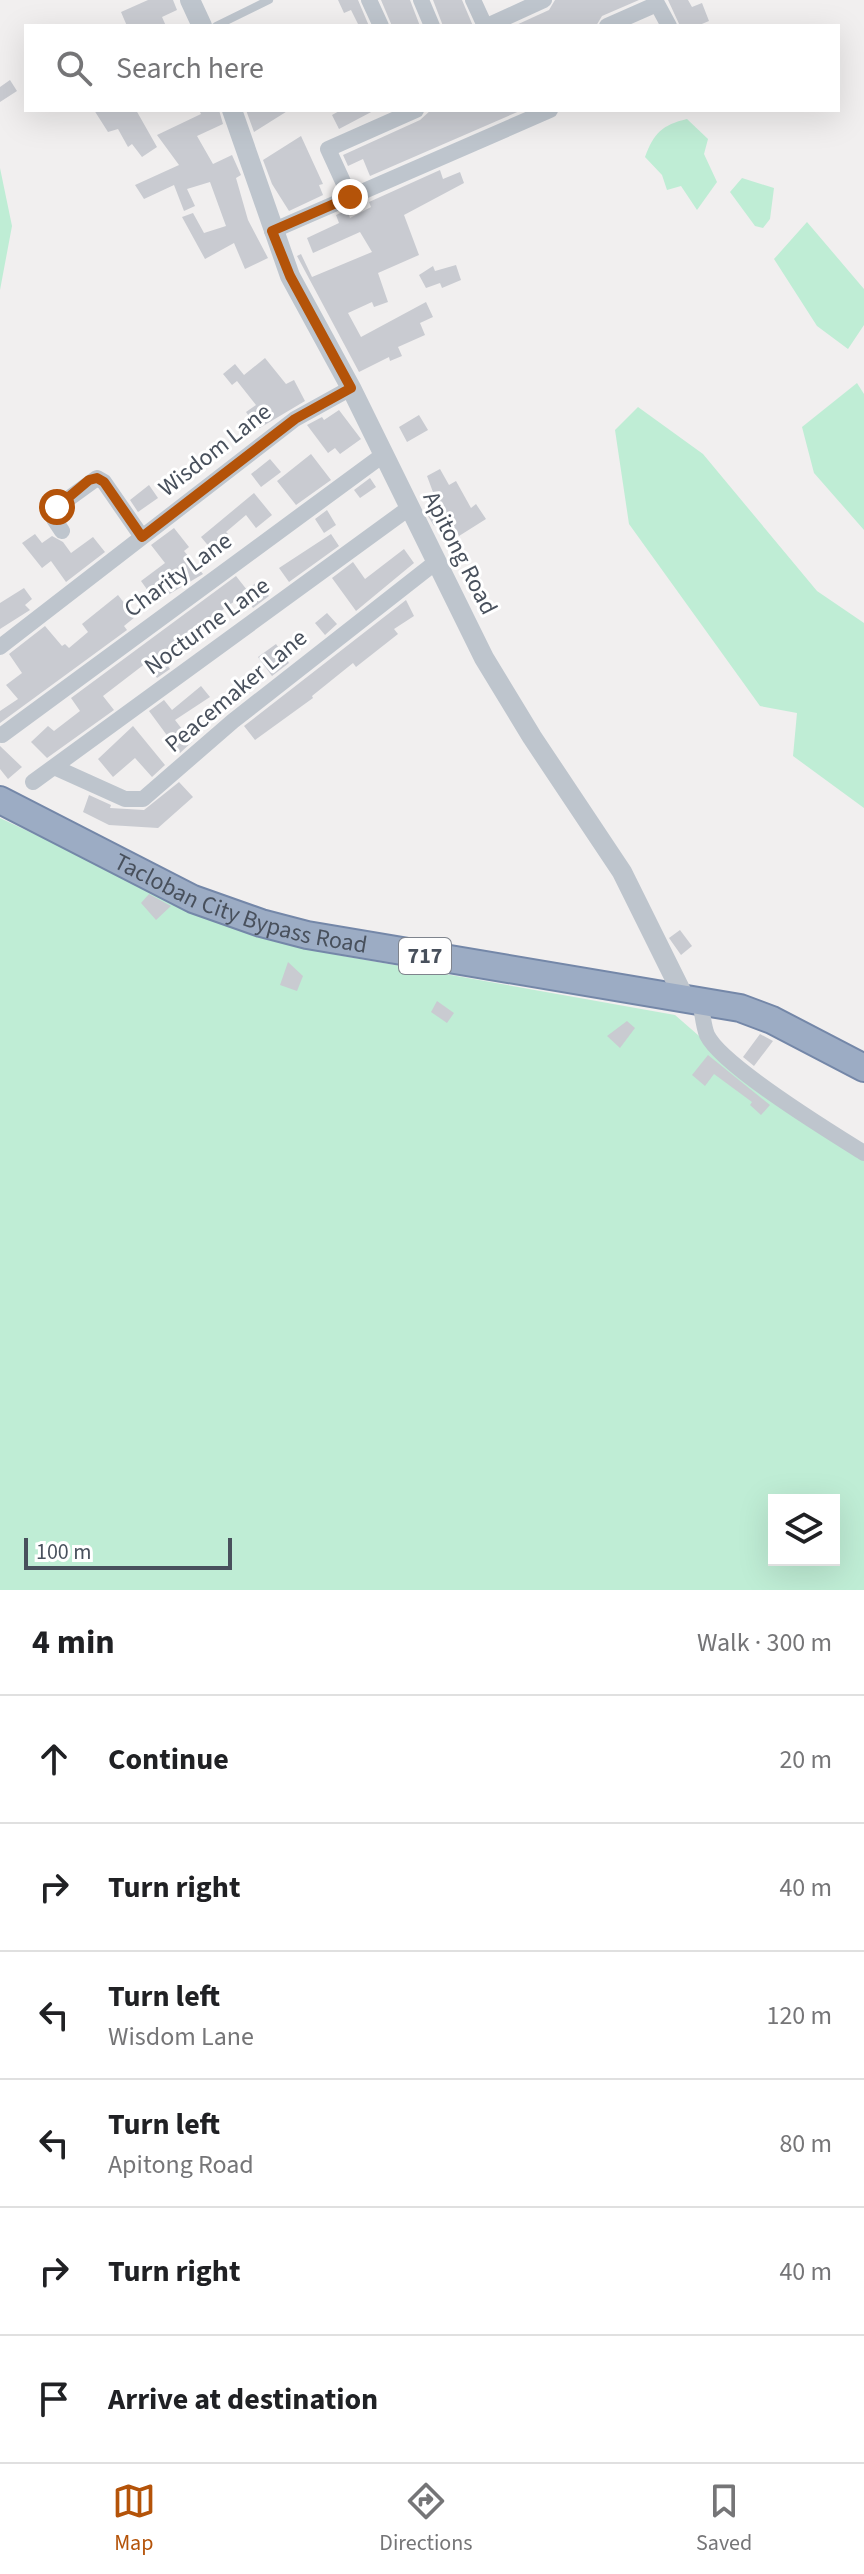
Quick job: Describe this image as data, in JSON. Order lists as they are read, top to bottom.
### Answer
{
  "streets": {
    "highway": ["Tacloban City Bypass Road", "717"],
    "street": [
      "Wisdom Lane",
      "Apitong Road",
      "Charity Lane",
      "Nocturne Lane",
      "Peacemaker Lane"
    ]
  },
  "crossings": [
    ["Wisdom Lane", "Apitong Road"],
    ["Apitong Road", "Charity Lane"],
    ["Apitong Road", "Nocturne Lane"],
    ["Apitong Road", "Peacemaker Lane"],
    ["Apitong Road", "Tacloban City Bypass Road"],
    ["Nocturne Lane", "Peacemaker Lane"]
  ],
  "scale_bar": "100 m",
  "page": {
    "search": "Search here",
    "scale": "100 m",
    "heading": ["4 min", "Walk · 300 m"],
    "list": [
      ["Continue", "20 m"],
      ["Turn right", "40 m"],
      ["Turn left", "Wisdom Lane", "120 m"],
      ["Turn left", "Apitong Road", "80 m"],
      ["Turn right", "40 m"],
      "Arrive at destination"
    ],
    "nav": ["Map", "Directions", "Saved"]
  }
}
